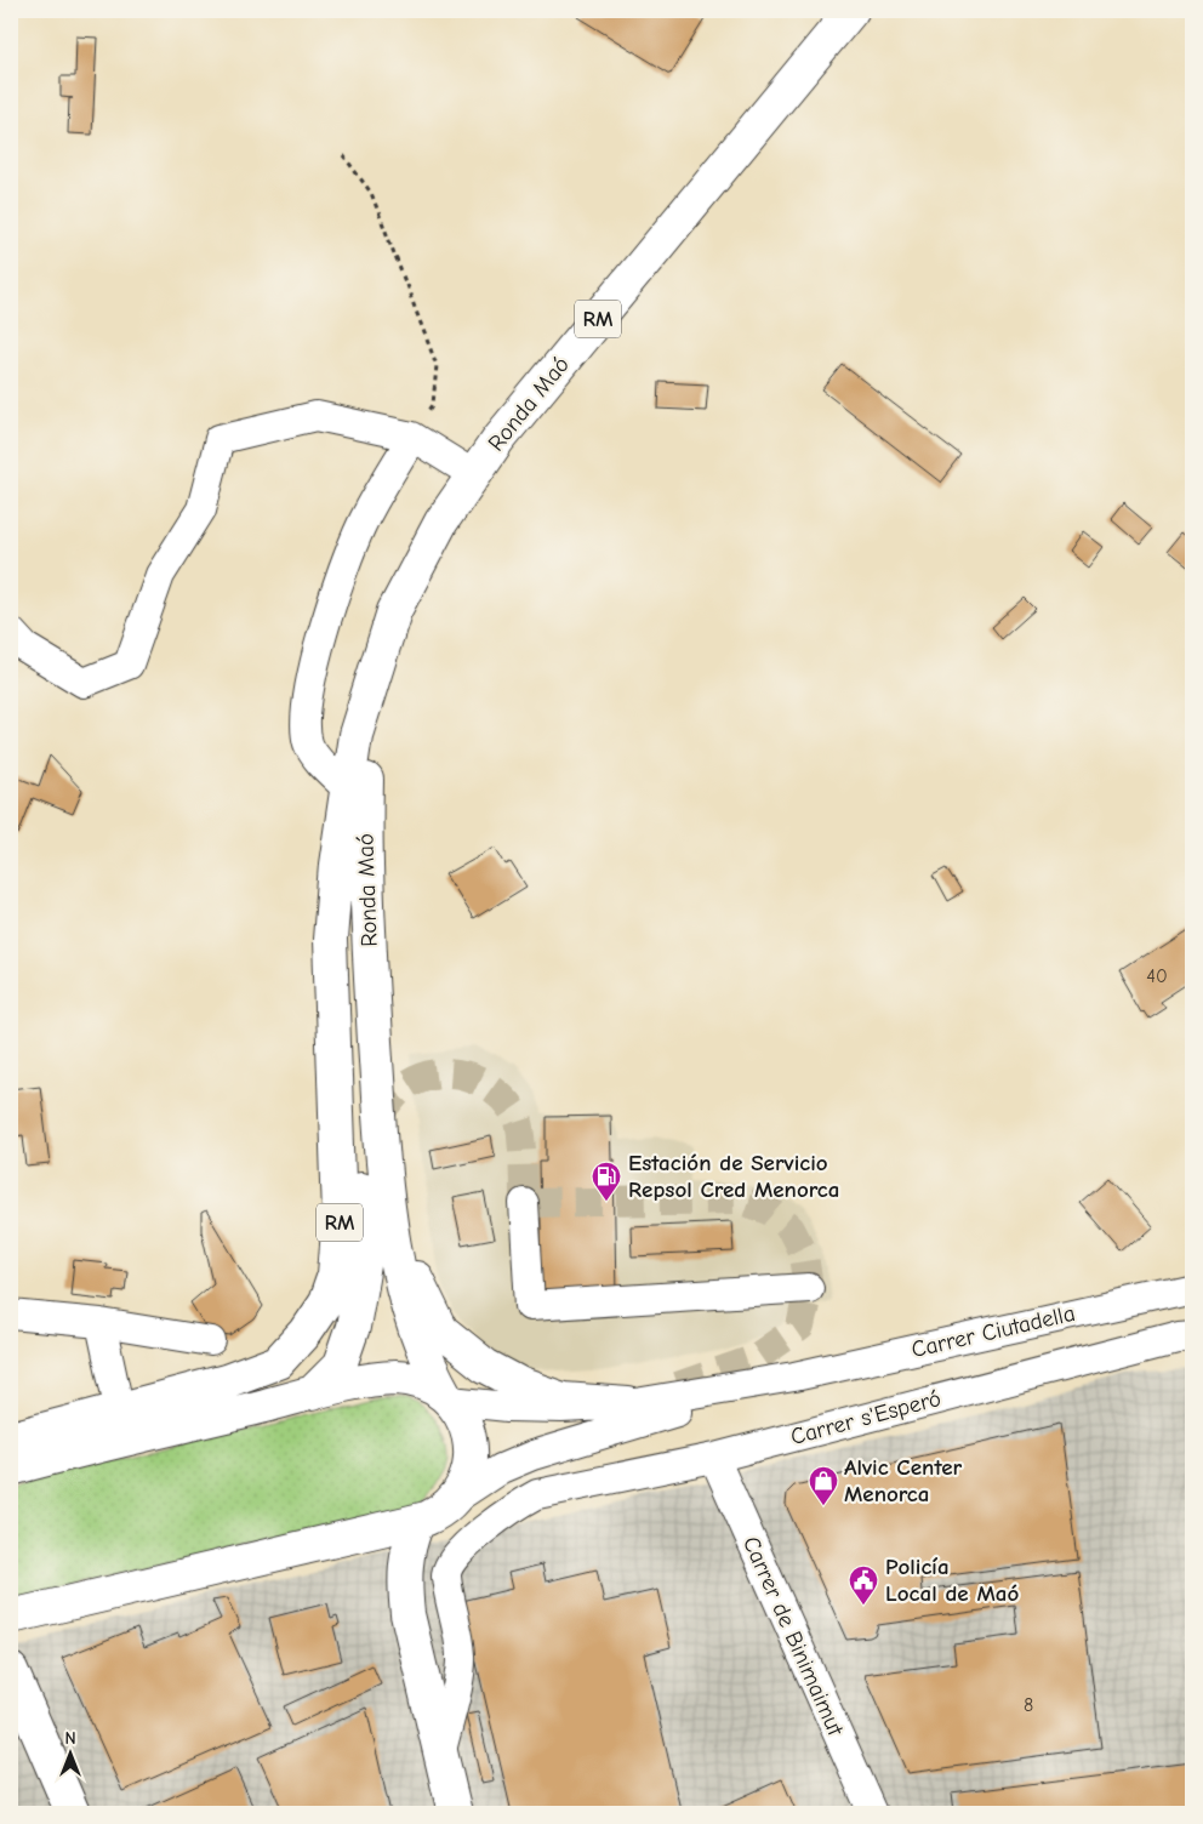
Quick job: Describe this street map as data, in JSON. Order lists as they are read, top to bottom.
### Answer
{
  "streets": {
    "main road": ["RM", "Ronda Maó"],
    "street": ["Carrer Ciutadella", "Carrer s'Esperó", "Carrer de Binimaimut"]
  },
  "crossings": [
    ["RM", "Ronda Maó"],
    ["RM", "Carrer Ciutadella"],
    ["RM", "Carrer s'Esperó"],
    ["Carrer s'Esperó", "Carrer de Binimaimut"]
  ],
  "places": {
    "fuel station": ["Estación de Servicio Repsol Cred Menorca"],
    "shop": ["Alvic Center Menorca"],
    "public building": ["Policía Local de Maó"]
  },
  "house_numbers": ["40", "8"],
  "north": "top"
}
